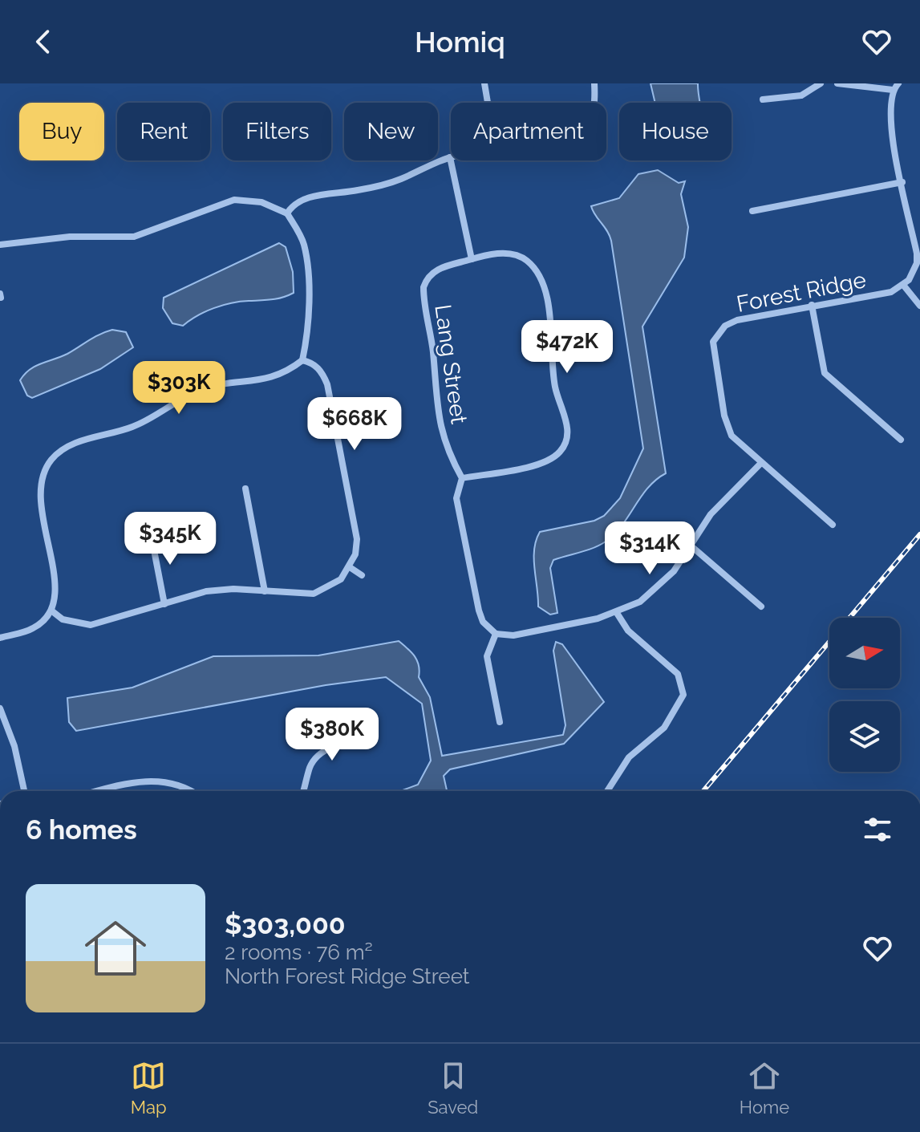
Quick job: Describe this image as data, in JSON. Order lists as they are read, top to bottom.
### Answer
{
  "streets": {
    "street": ["Forest Ridge", "Lang Street"]
  },
  "north": "right",
  "page": {
    "header": "Homiq",
    "chip": [
      "Buy",
      "Rent",
      "Filters",
      "New",
      "Apartment",
      "House"
    ],
    "price": [
      "$472K",
      "$303K",
      "$668K",
      "$345K",
      "$314K",
      "$380K"
    ],
    "heading": "6 homes",
    "list": [
      {
        "name": "$303,000",
        "note": "2 rooms · 76 m² · North Forest Ridge Street"
      }
    ],
    "tabs": ["Map", "Saved", "Home"]
  }
}
